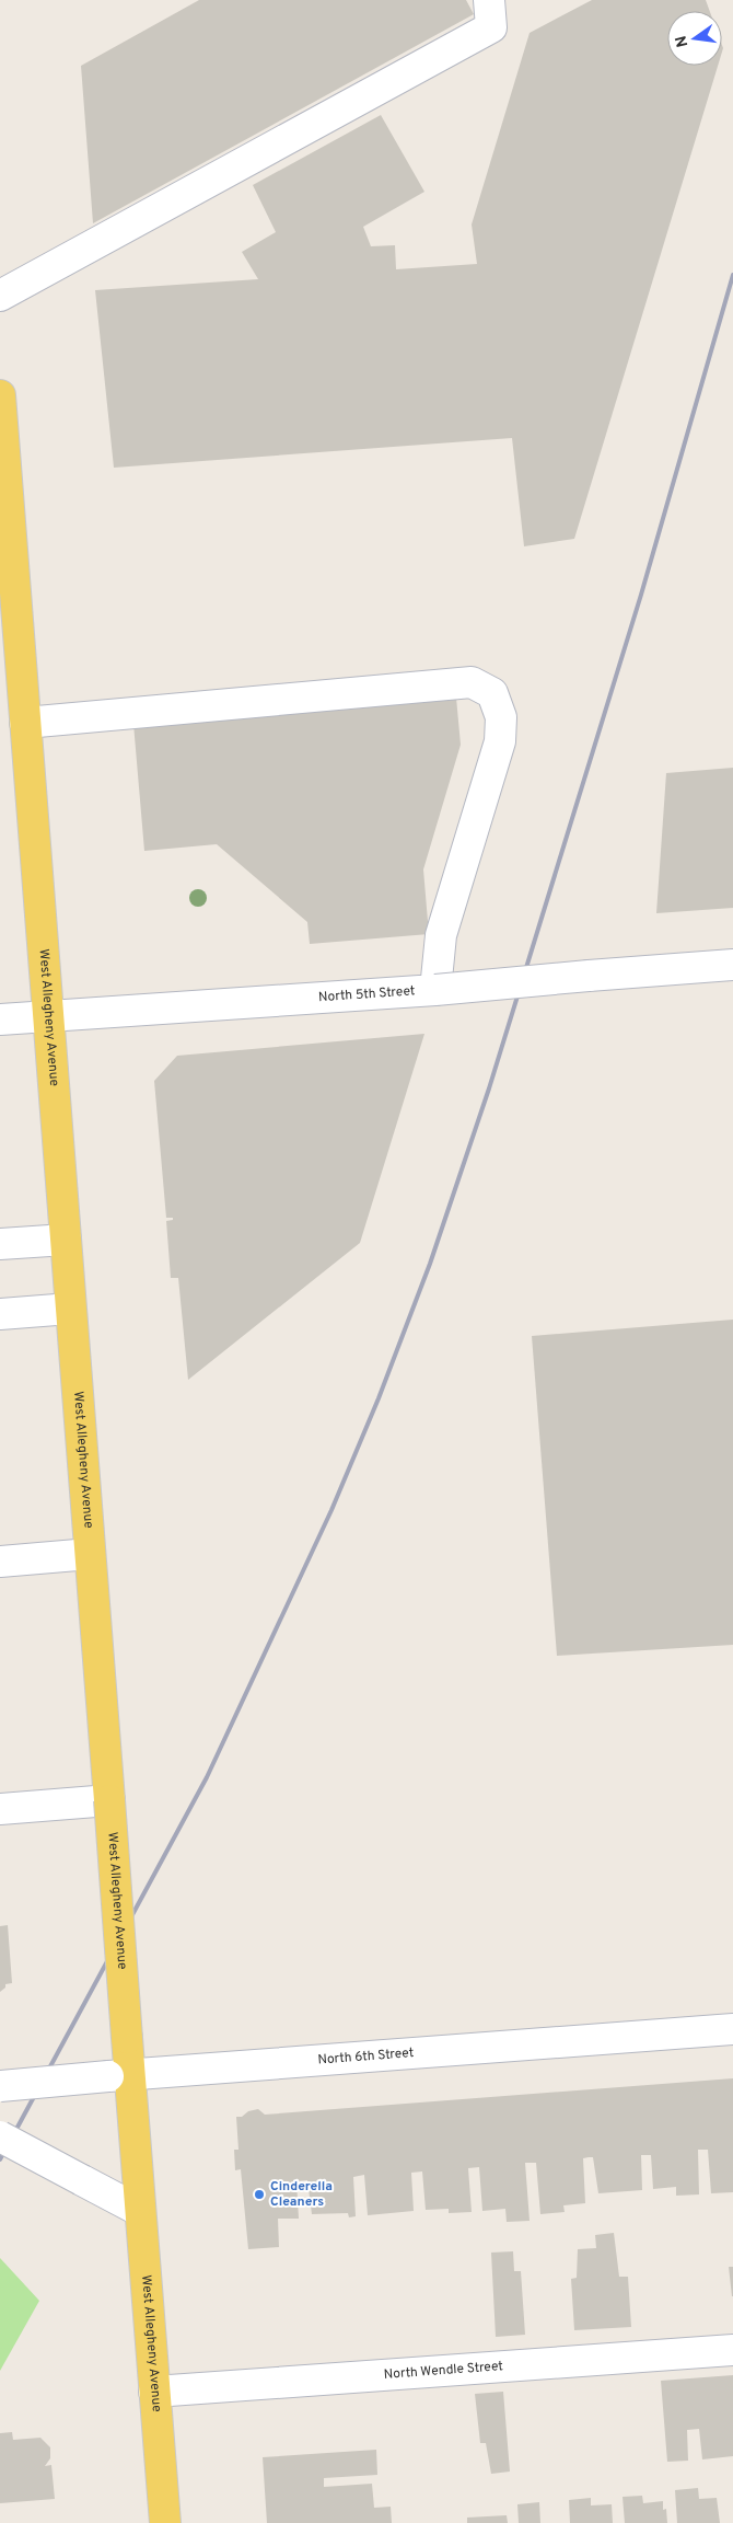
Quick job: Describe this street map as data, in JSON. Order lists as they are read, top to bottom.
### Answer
{
  "streets": {
    "main road": ["West Allegheny Avenue"],
    "street": ["North 5th Street", "North 6th Street", "North Wendle Street"]
  },
  "crossings": [
    ["North 5th Street", "West Allegheny Avenue"],
    ["West Allegheny Avenue", "North 6th Street"],
    ["West Allegheny Avenue", "North Wendle Street"]
  ],
  "places": ["Cinderella Cleaners"],
  "north": "left"
}
